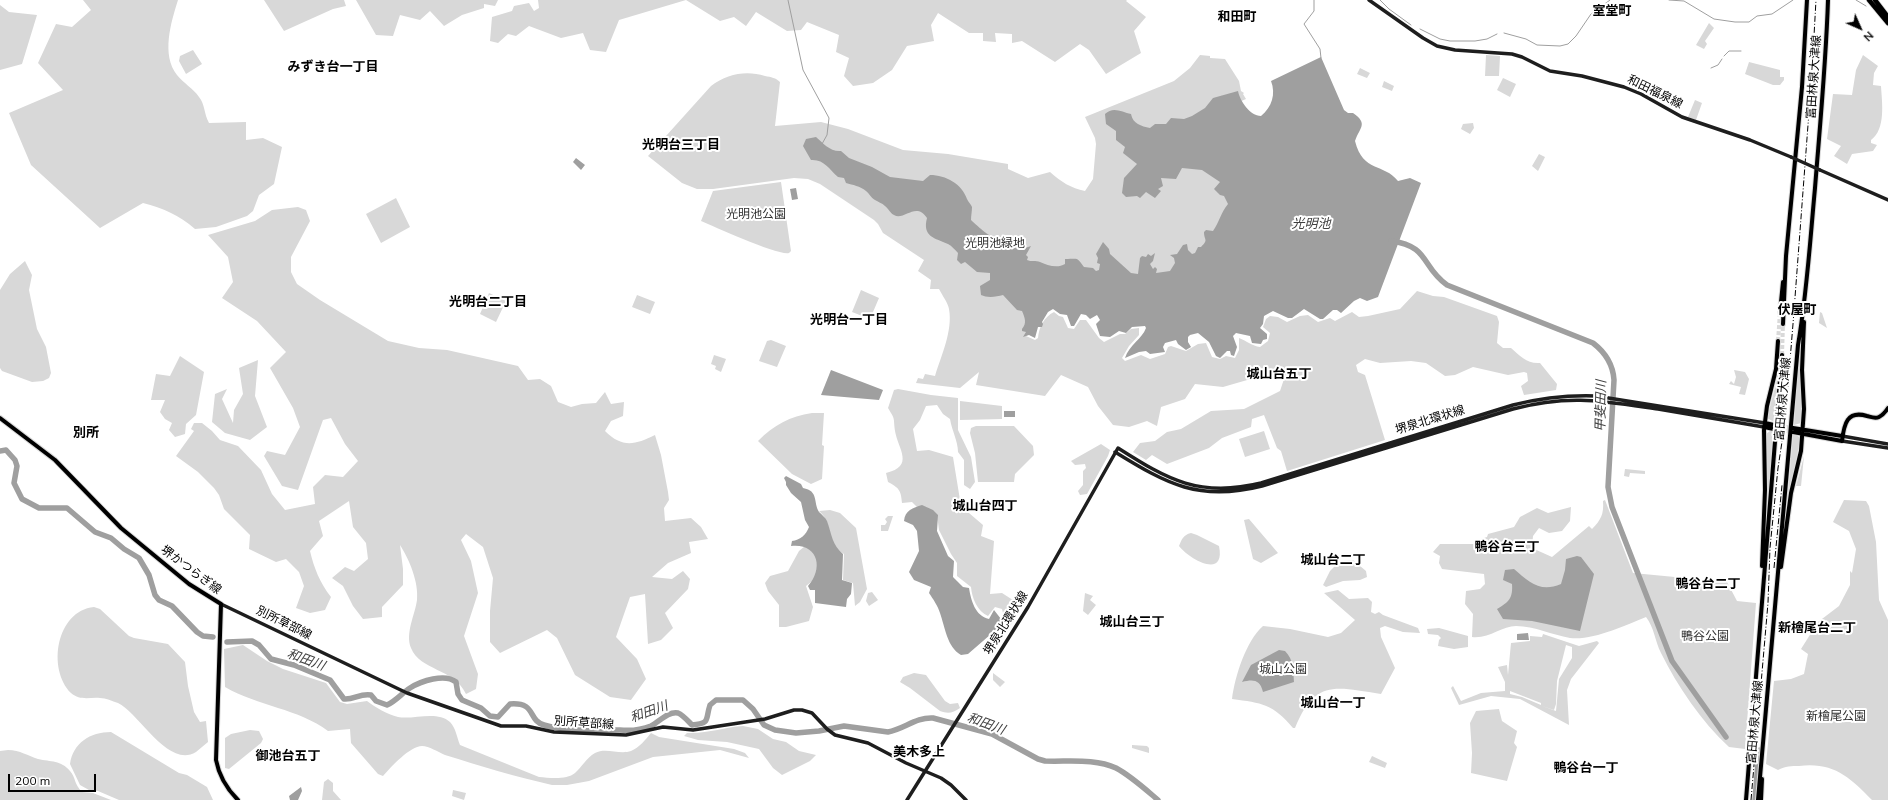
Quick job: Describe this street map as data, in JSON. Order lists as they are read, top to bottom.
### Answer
{
  "streets": {
    "main road": [
      "富田林泉大津線",
      "和田福泉線",
      "堺泉北環状線",
      "堺かつらぎ線",
      "別所草部線"
    ]
  },
  "crossings": [
    ["富田林泉大津線", "堺泉北環状線"],
    ["堺泉北環状線", "別所草部線"],
    ["堺かつらぎ線", "別所草部線"]
  ],
  "districts": [
    "室堂町",
    "和田町",
    "みずき台一丁目",
    "光明台三丁目",
    "光明台二丁目",
    "伏屋町",
    "光明台一丁目",
    "城山台五丁",
    "別所",
    "城山台四丁",
    "鴨谷台三丁",
    "城山台二丁",
    "鴨谷台二丁",
    "城山台三丁",
    "新檜尾台二丁",
    "城山台一丁",
    "美木多上",
    "御池台五丁",
    "鴨谷台一丁"
  ],
  "water": ["光明池", "甲斐田川", "和田川"],
  "parks": [
    "光明池公園",
    "光明池緑地",
    "鴨谷公園",
    "城山公園",
    "新檜尾公園"
  ],
  "scale_bar": "200 m",
  "north": "bottom right"
}
